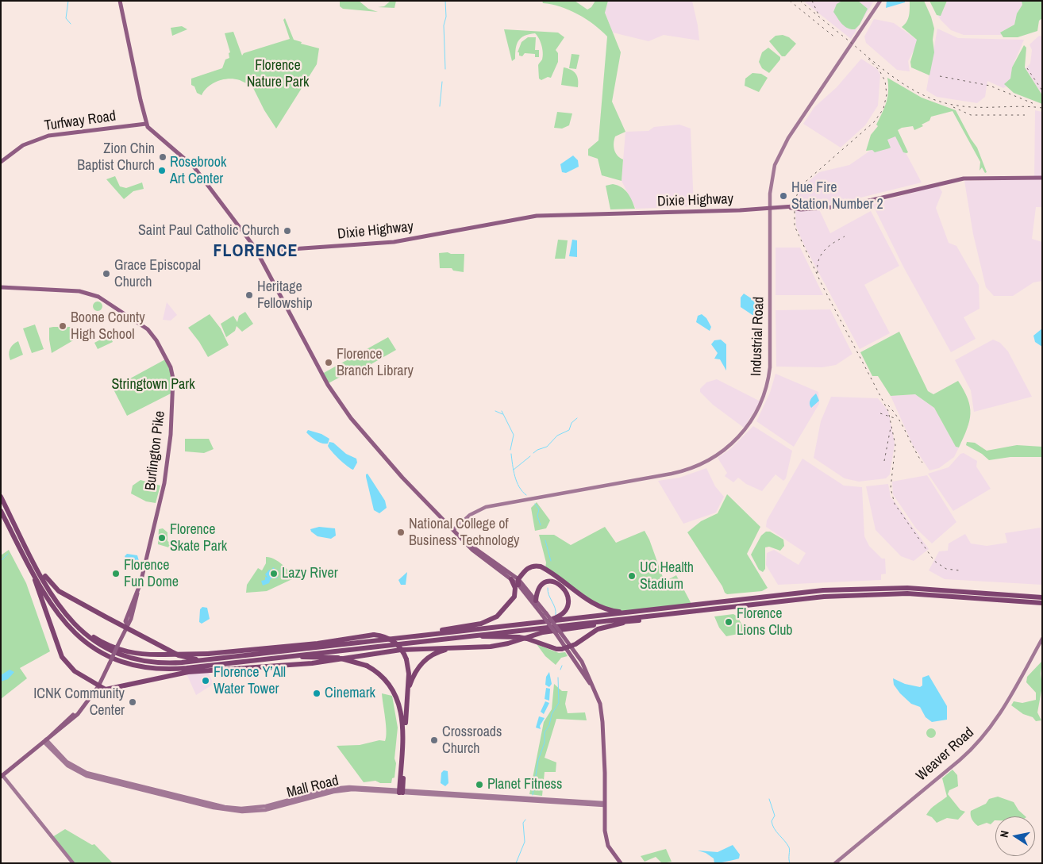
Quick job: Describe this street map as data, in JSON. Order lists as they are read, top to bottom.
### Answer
{
  "streets": {
    "main road": [
      "Turfway Road",
      "Dixie Highway",
      "Industrial Road",
      "Burlington Pike",
      "Weaver Road",
      "Mall Road"
    ]
  },
  "crossings": [
    ["Dixie Highway", "Industrial Road"],
    ["Burlington Pike", "Mall Road"]
  ],
  "districts": ["FLORENCE"],
  "parks": ["Florence Nature Park", "Stringtown Park"],
  "places": [
    "Zion Chin Baptist Church",
    "Rosebrook Art Center",
    "Hue Fire Station Number 2",
    "Saint Paul Catholic Church",
    "Grace Episcopal Church",
    "Heritage Fellowship",
    "Boone County High School",
    "Florence Branch Library",
    "National College of Business Technology",
    "Florence Skate Park",
    "Florence Fun Dome",
    "Lazy River",
    "UC Health Stadium",
    "Florence Lions Club",
    "Florence Y’All Water Tower",
    "Cinemark",
    "ICNK Community Center",
    "Crossroads Church",
    "Planet Fitness"
  ],
  "north": "left"
}
